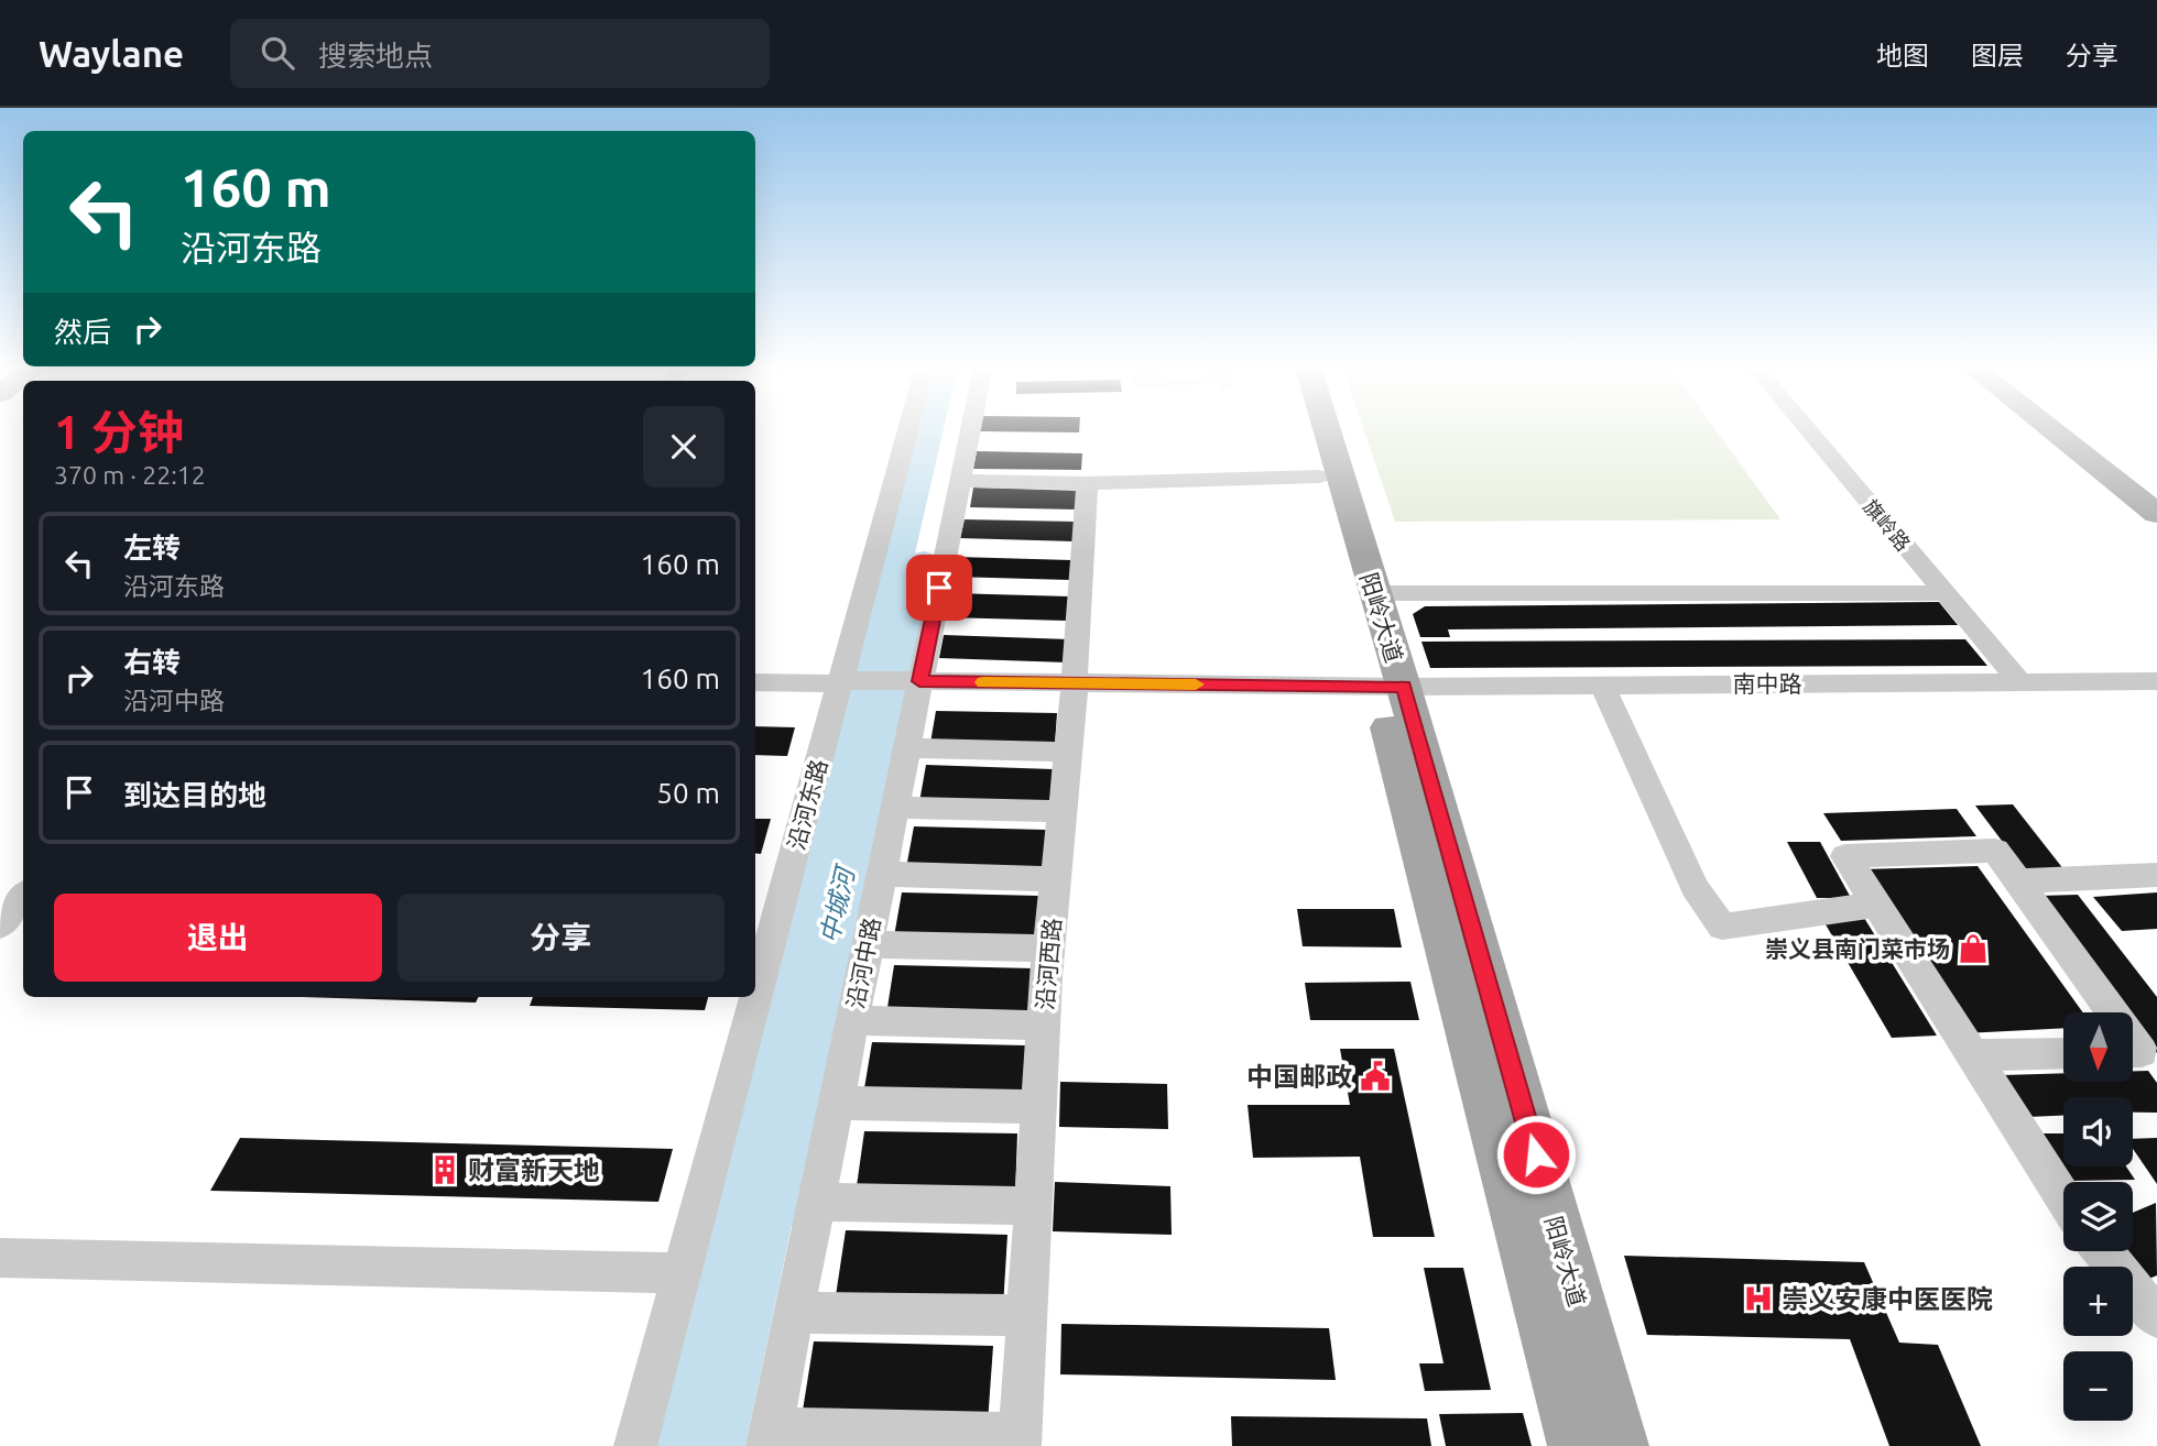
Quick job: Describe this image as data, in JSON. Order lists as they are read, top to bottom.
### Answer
{
  "streets": {
    "main road": ["阳岭大道"],
    "street": [
      "旗岭路",
      "南中路",
      "沿河东路",
      "沿河中路",
      "沿河西路"
    ]
  },
  "crossings": [
    ["旗岭路", "南中路"],
    ["阳岭大道", "南中路"]
  ],
  "water": ["中城河"],
  "places": {
    "shop": ["崇义县南门菜市场"],
    "public building": ["中国邮政"],
    "building": ["财富新天地"],
    "hospital": ["崇义安康中医医院"]
  },
  "north": "bottom",
  "page": {
    "header": "Waylane",
    "search": "搜索地点",
    "nav": ["地图", "图层", "分享"],
    "turn": ["160 m", "沿河东路"],
    "then": "然后",
    "heading": ["1 分钟", "370 m · 22:12"],
    "list": [
      {
        "name": "左转",
        "note": "沿河东路",
        "value": "160 m"
      },
      {
        "name": "右转",
        "note": "沿河中路",
        "value": "160 m"
      },
      {
        "name": "到达目的地",
        "value": "50 m"
      }
    ],
    "buttons": ["退出", "分享"],
    "map_buttons": ["+", "−"]
  }
}
